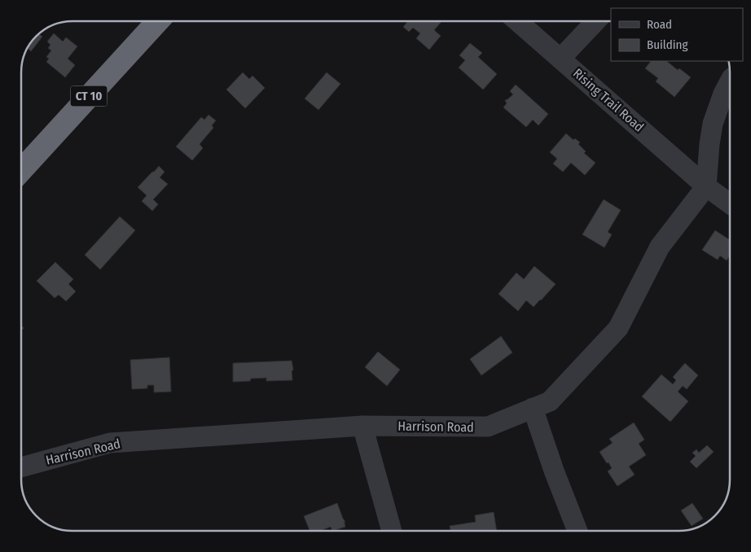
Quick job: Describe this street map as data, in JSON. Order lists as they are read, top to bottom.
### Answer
{
  "streets": {
    "highway": ["CT 10"],
    "street": ["Rising Trail Road", "Harrison Road"]
  },
  "crossings": [
    ["Rising Trail Road", "Harrison Road"]
  ],
  "legend": ["Road", "Building"]
}
